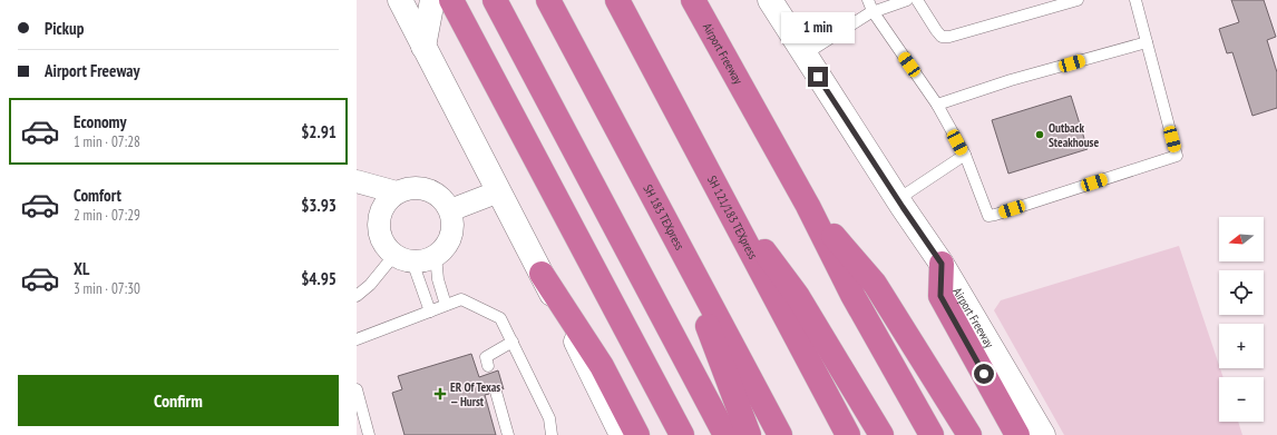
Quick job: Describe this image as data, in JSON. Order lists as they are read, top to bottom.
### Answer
{
  "streets": {
    "highway": ["Airport Freeway", "SH 183 TEXpress", "SH 121/183 TEXpress"]
  },
  "places": {
    "other": ["Outback Steakhouse"],
    "health": ["ER Of Texas — Hurst"]
  },
  "north": "left",
  "page": {
    "banner": ["Pickup", "Airport Freeway"],
    "bubble": "1 min",
    "list": [
      {
        "name": "Economy",
        "note": "1 min · 07:28",
        "value": "$2.91"
      },
      {
        "name": "Comfort",
        "note": "2 min · 07:29",
        "value": "$3.93"
      },
      {
        "name": "XL",
        "note": "3 min · 07:30",
        "value": "$4.95"
      }
    ],
    "map_buttons": ["+", "−"],
    "buttons": "Confirm"
  }
}
